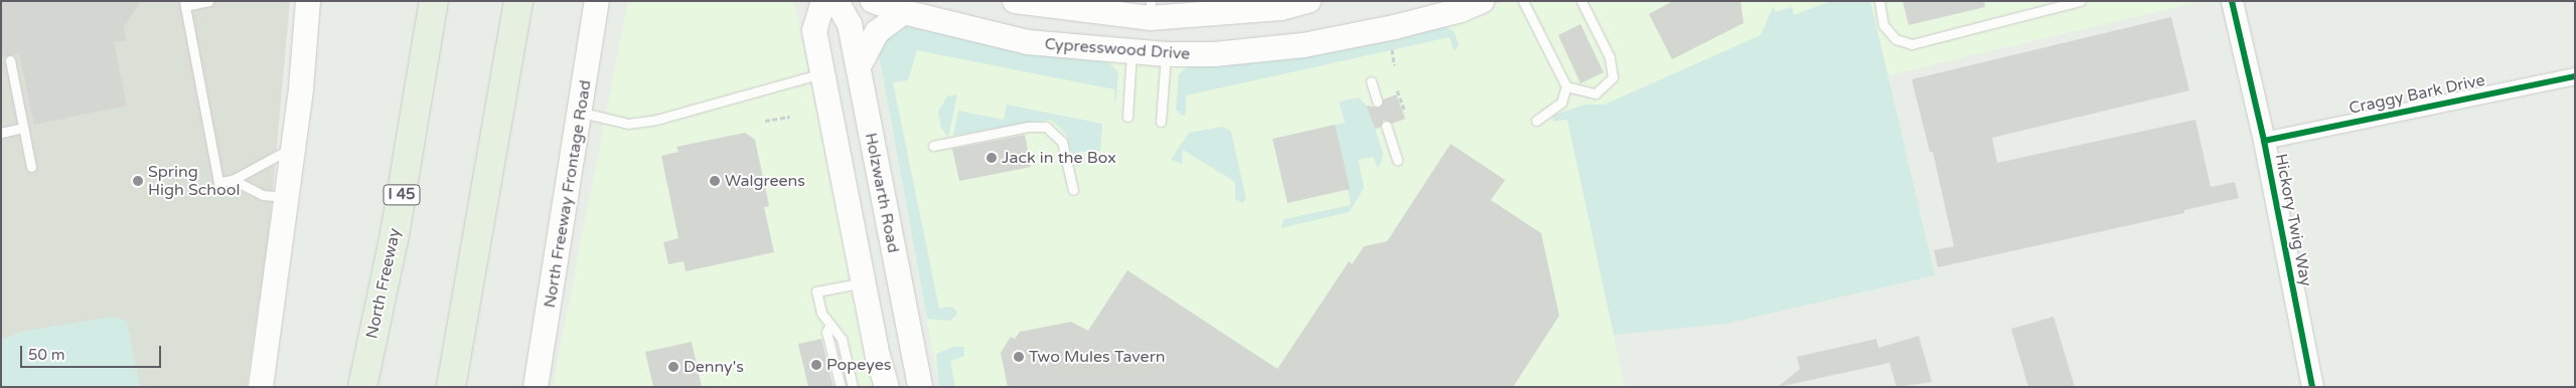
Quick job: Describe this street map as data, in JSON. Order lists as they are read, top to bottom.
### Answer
{
  "streets": {
    "highway": ["I 45", "North Freeway"],
    "main road": ["Cypresswood Drive", "Holzwarth Road", "North Freeway Frontage Road"],
    "street": ["Craggy Bark Drive", "Hickory Twig Way"]
  },
  "crossings": [
    ["Craggy Bark Drive", "Hickory Twig Way"]
  ],
  "places": [
    "Jack in the Box",
    "Spring High School",
    "Walgreens",
    "Two Mules Tavern",
    "Popeyes",
    "Denny's"
  ],
  "scale_bar": "50 m"
}
